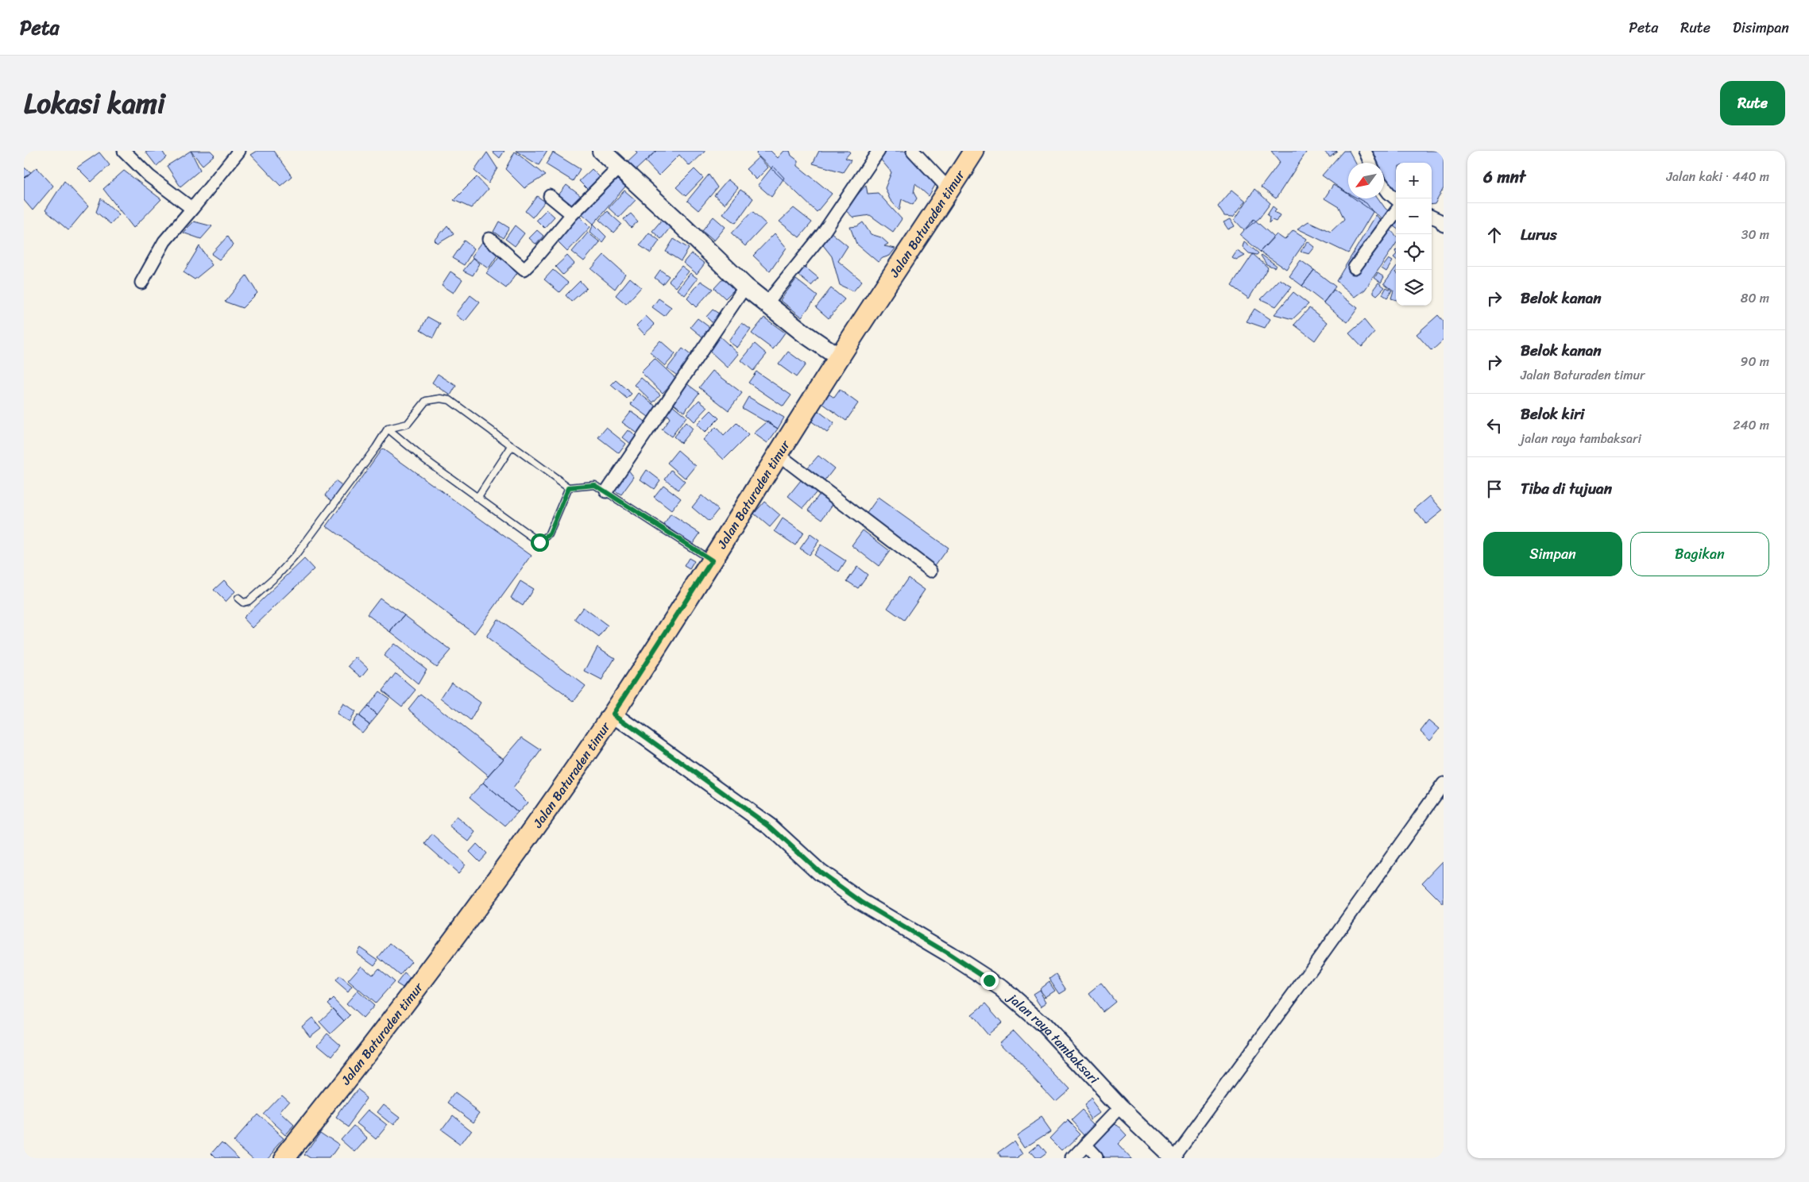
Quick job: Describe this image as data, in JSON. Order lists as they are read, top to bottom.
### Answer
{
  "streets": {
    "main road": ["Jalan Baturaden timur"],
    "street": ["jalan raya tambaksari"]
  },
  "crossings": [
    ["Jalan Baturaden timur", "jalan raya tambaksari"]
  ],
  "north": "bottom left",
  "page": {
    "header": "Peta",
    "nav": ["Peta", "Rute", "Disimpan"],
    "title": "Lokasi kami",
    "buttons": [
      "Rute",
      ["Simpan", "Bagikan"]
    ],
    "heading": ["6 mnt", "Jalan kaki · 440 m"],
    "map_buttons": ["+", "−"],
    "list": [
      ["Lurus", "30 m"],
      ["Belok kanan", "80 m"],
      ["Belok kanan", "Jalan Baturaden timur", "90 m"],
      ["Belok kiri", "jalan raya tambaksari", "240 m"],
      "Tiba di tujuan"
    ]
  }
}
